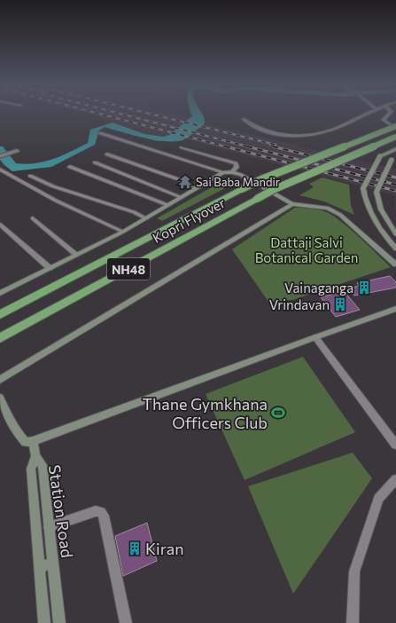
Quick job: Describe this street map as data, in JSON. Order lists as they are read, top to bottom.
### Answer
{
  "streets": {
    "highway": ["Kopri Flyover", "NH48"],
    "street": ["Station Road"]
  },
  "parks": ["Dattaji Salvi Botanical Garden"],
  "places": {
    "temple": ["Sai Baba Mandir"],
    "building": ["Vainaganga", "Vrindavan", "Kiran"],
    "sports": ["Thane Gymkhana Officers Club"]
  }
}
